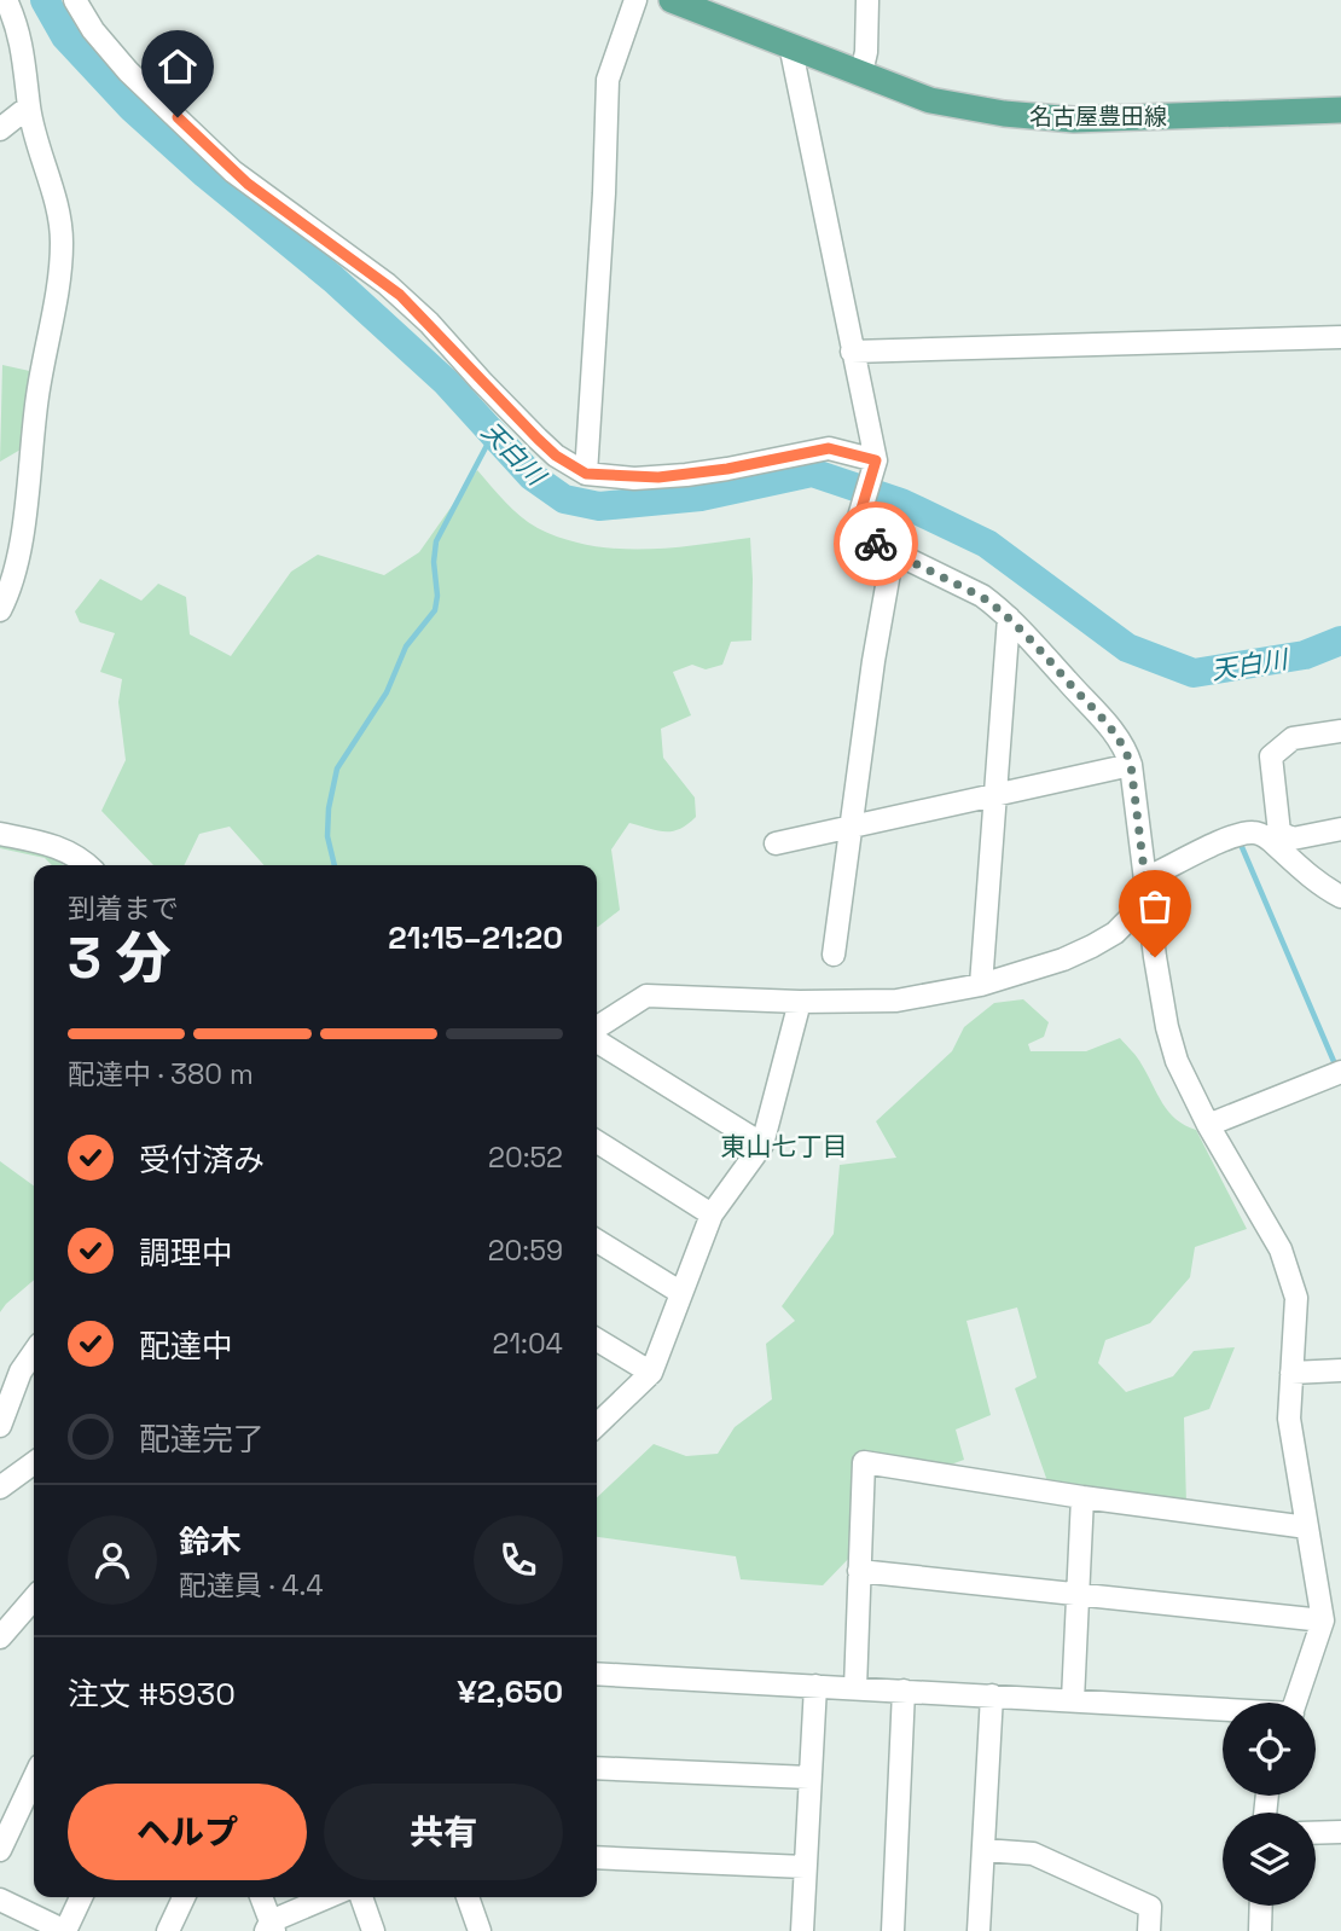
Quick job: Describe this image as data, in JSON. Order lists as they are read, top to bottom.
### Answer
{
  "streets": {
    "main road": ["名古屋豊田線"]
  },
  "districts": ["東山七丁目"],
  "water": ["天白川"],
  "page": {
    "heading": ["3 分", "到着まで", "21:15–21:20"],
    "panel": [
      "鈴木",
      "配達員 · 4.4",
      "注文 #5930",
      "¥2,650"
    ],
    "bar": "配達中 · 380 m",
    "list": [
      ["受付済み", "20:52"],
      ["調理中", "20:59"],
      ["配達中", "21:04"],
      "配達完了"
    ],
    "buttons": ["ヘルプ", "共有"]
  }
}
